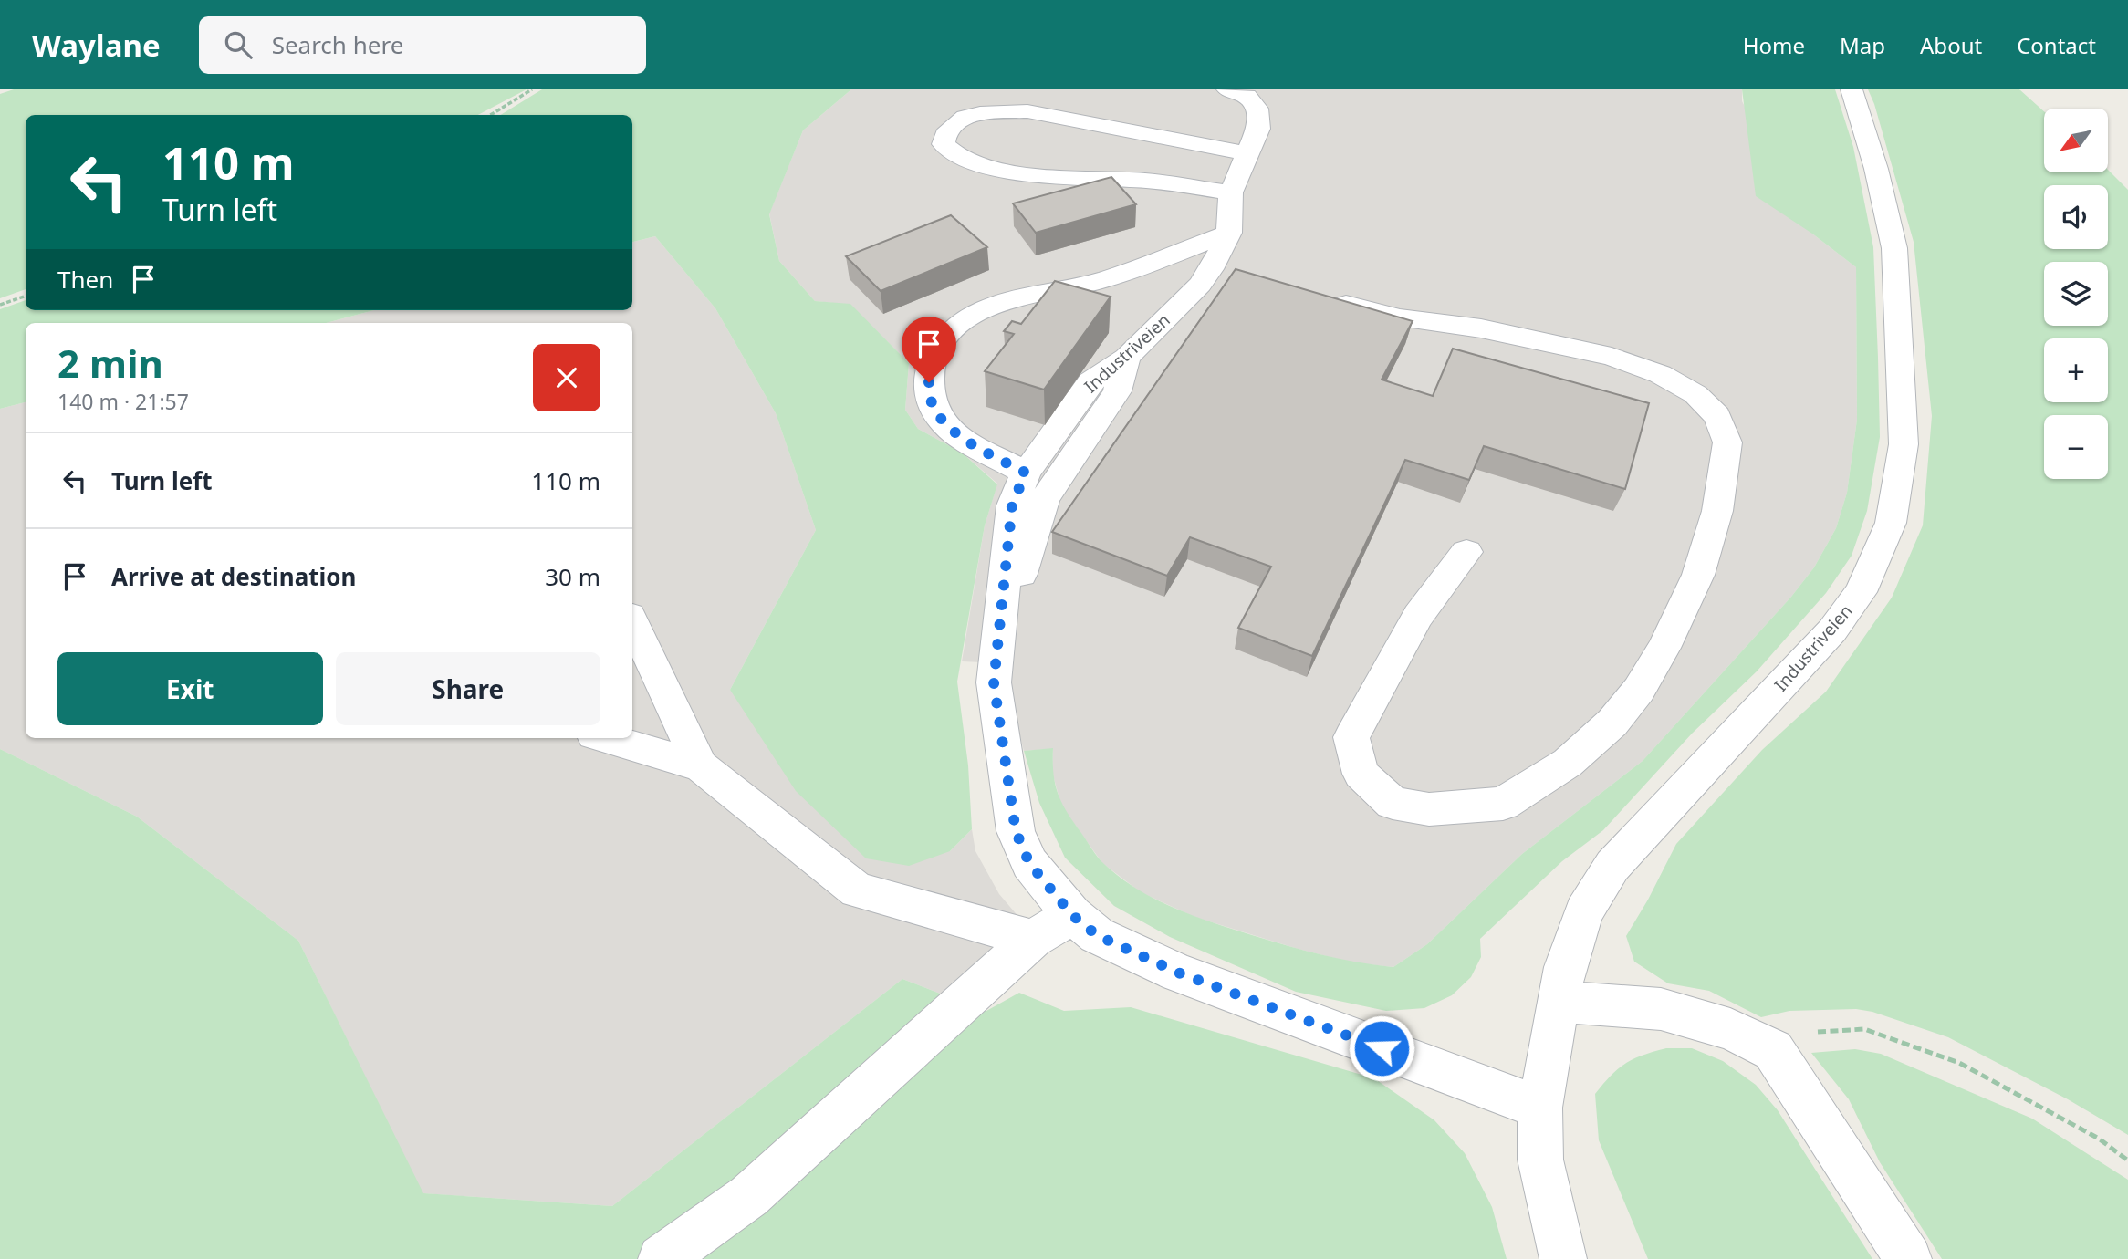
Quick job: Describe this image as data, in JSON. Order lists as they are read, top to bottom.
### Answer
{
  "streets": {
    "street": ["Industriveien"]
  },
  "north": "bottom left",
  "page": {
    "header": "Waylane",
    "search": "Search here",
    "nav": [
      "Home",
      "Map",
      "About",
      "Contact"
    ],
    "map_buttons": ["+", "−"],
    "turn": ["110 m", "Turn left"],
    "then": "Then",
    "heading": ["2 min", "140 m · 21:57"],
    "list": [
      {
        "name": "Turn left",
        "value": "110 m"
      },
      {
        "name": "Arrive at destination",
        "value": "30 m"
      }
    ],
    "buttons": ["Exit", "Share"]
  }
}
